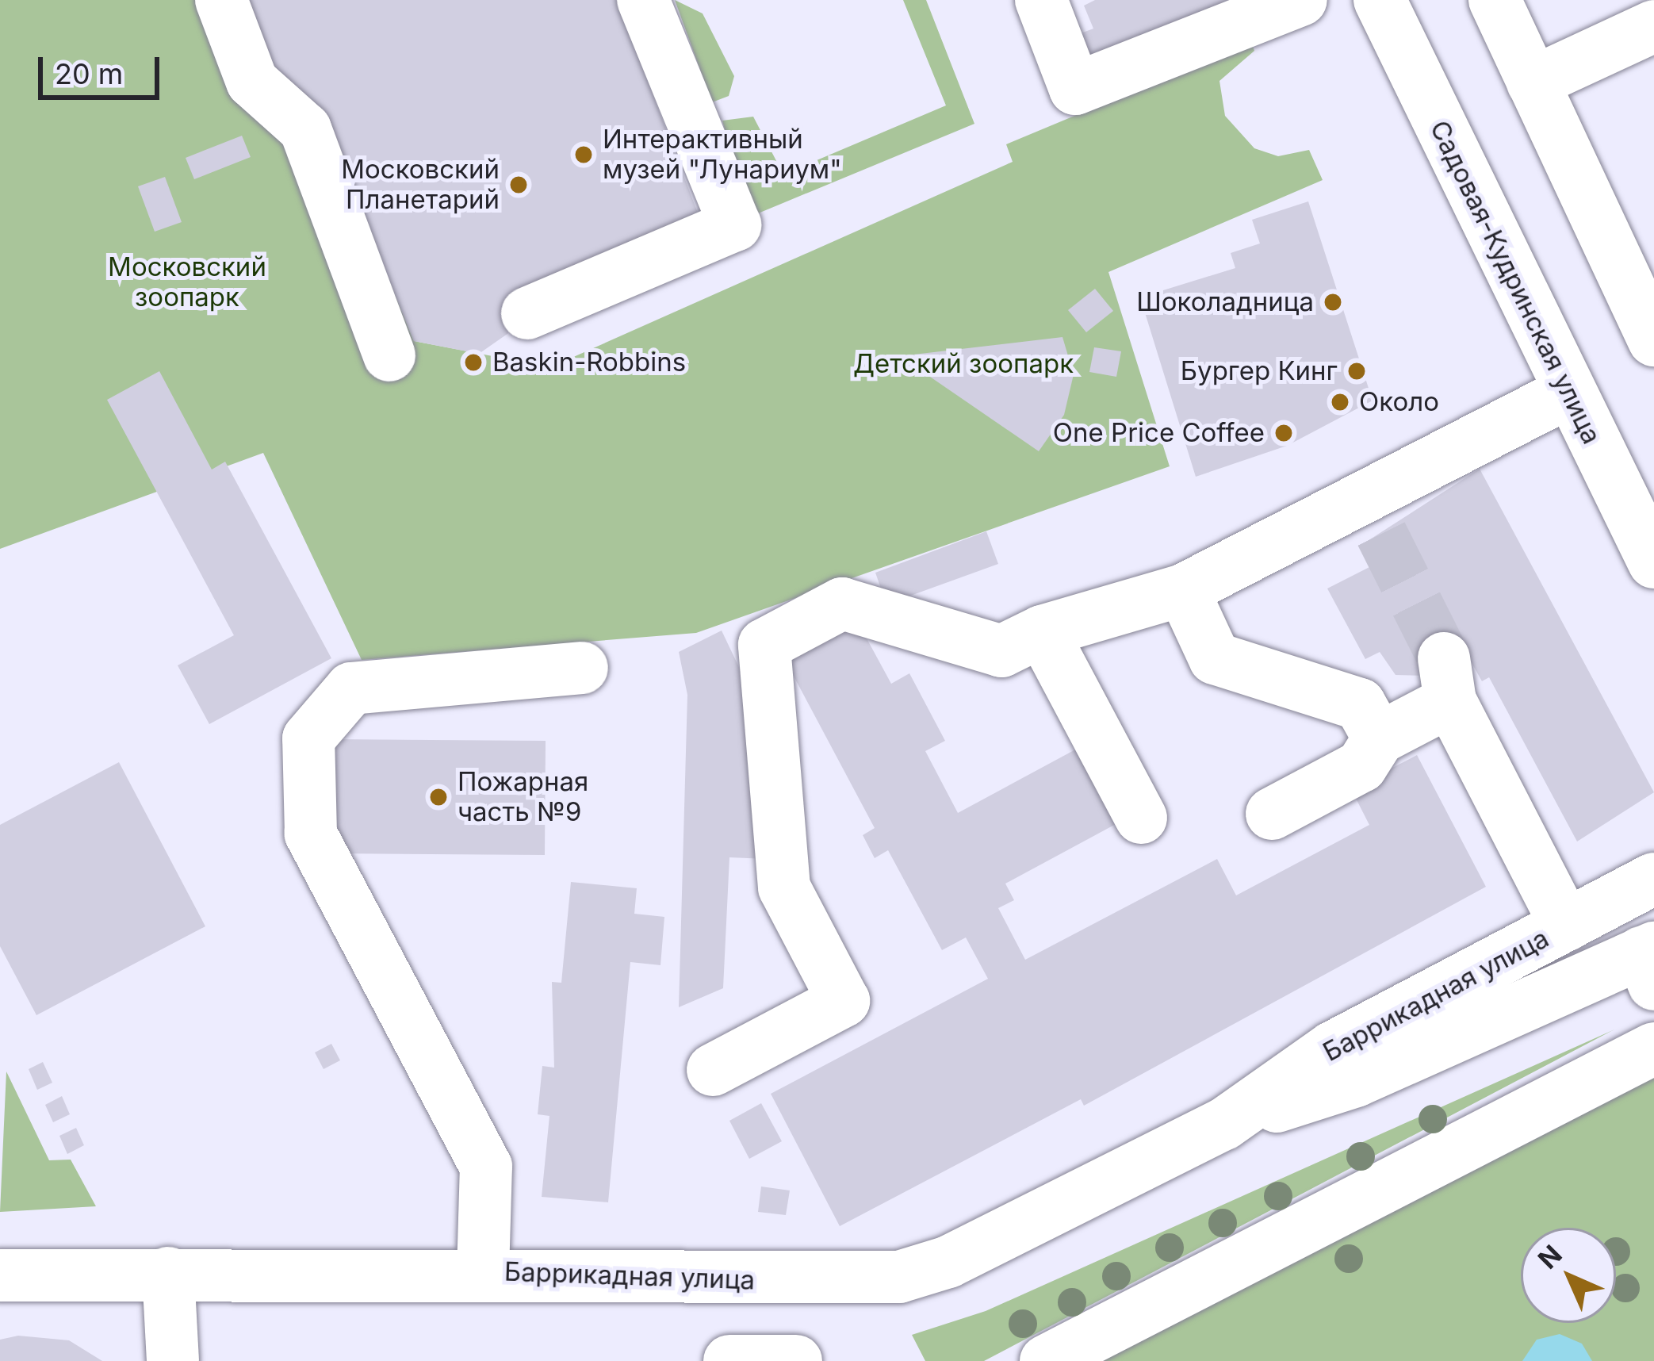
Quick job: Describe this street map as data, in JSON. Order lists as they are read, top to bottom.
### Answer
{
  "streets": {
    "main road": ["Садовая-Кудринская улица", "Баррикадная улица"]
  },
  "parks": ["Московский зоопарк", "Детский зоопарк"],
  "places": [
    "Интерактивный музей \"Лунариум\"",
    "Московский Планетарий",
    "Шоколадница",
    "Baskin-Robbins",
    "Бургер Кинг",
    "Около",
    "One Price Coffee",
    "Пожарная часть №9"
  ],
  "scale_bar": "20 m",
  "north": "top left"
}
